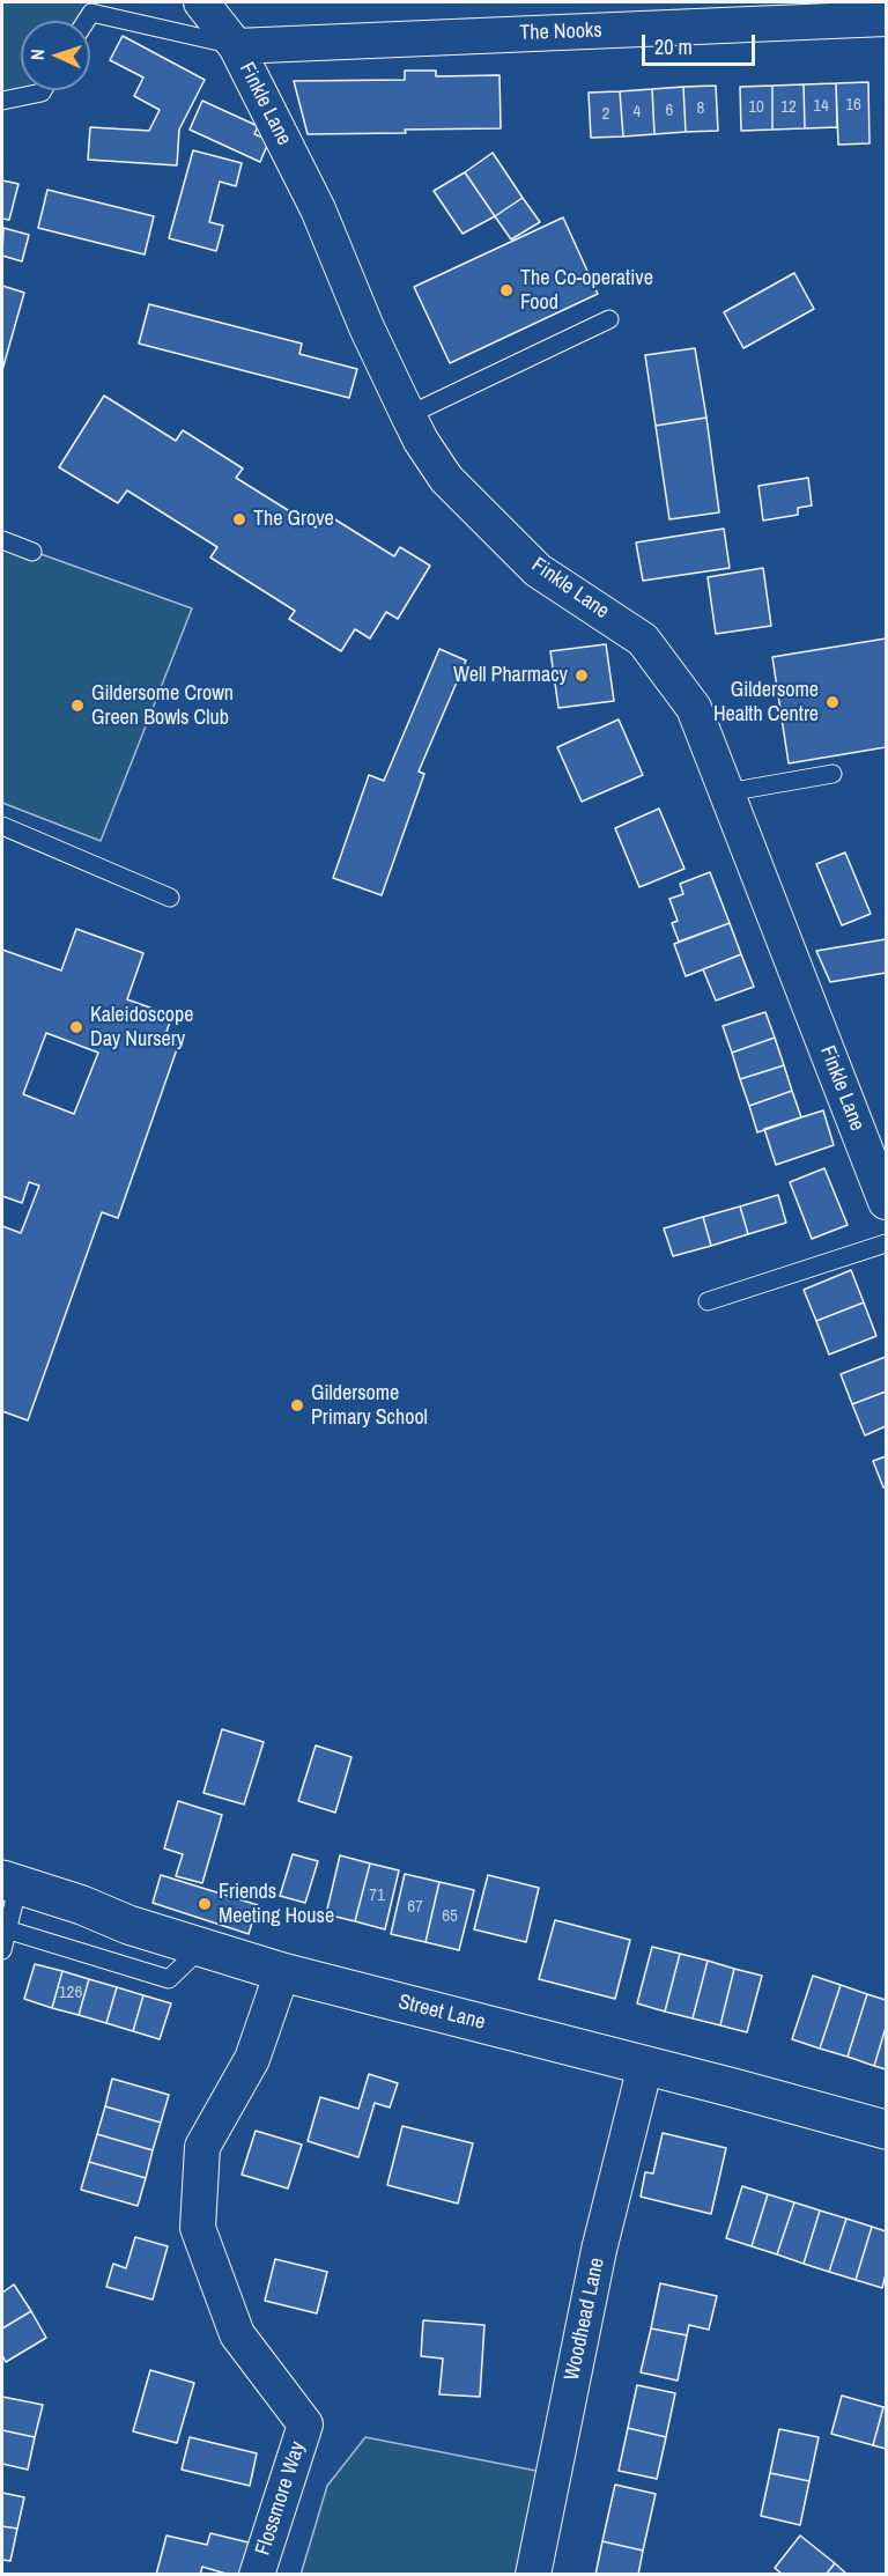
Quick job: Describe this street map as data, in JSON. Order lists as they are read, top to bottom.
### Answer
{
  "streets": {
    "street": [
      "The Nooks",
      "Finkle Lane",
      "Street Lane",
      "Woodhead Lane",
      "Flossmore Way"
    ]
  },
  "crossings": [
    ["The Nooks", "Finkle Lane"],
    ["Street Lane", "Woodhead Lane"],
    ["Street Lane", "Flossmore Way"]
  ],
  "places": [
    "The Co-operative Food",
    "The Grove",
    "Well Pharmacy",
    "Gildersome Health Centre",
    "Gildersome Crown Green Bowls Club",
    "Kaleidoscope Day Nursery",
    "Gildersome Primary School",
    "Friends Meeting House"
  ],
  "house_numbers": [
    "16",
    "14",
    "10",
    "12",
    "8",
    "6",
    "4",
    "2",
    "71",
    "67",
    "65",
    "126"
  ],
  "scale_bar": "20 m",
  "north": "left"
}
